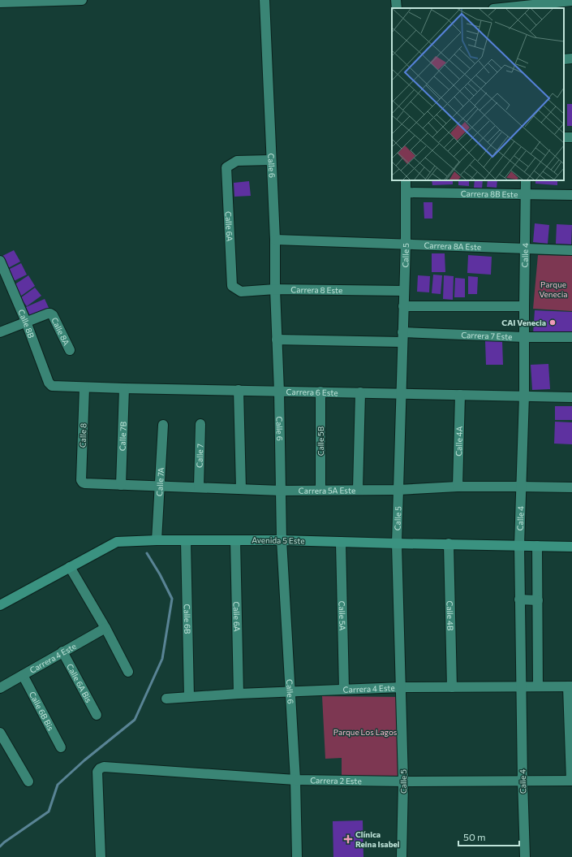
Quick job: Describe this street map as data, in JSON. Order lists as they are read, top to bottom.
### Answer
{
  "streets": {
    "main road": ["Avenida 5 Este"],
    "street": [
      "Calle 6",
      "Carrera 8B Este",
      "Calle 6A",
      "Carrera 8A Este",
      "Calle 5",
      "Calle 4",
      "Carrera 8 Este",
      "Calle 8B",
      "Calle 8A",
      "Carrera 7 Este",
      "Carrera 6 Este",
      "Calle 8",
      "Calle 7B",
      "Calle 5B",
      "Calle 4A",
      "Calle 7",
      "Calle 7A",
      "Carrera 5A Este",
      "Calle 4B",
      "Calle 5A",
      "Calle 6B",
      "Carrera 4 Este",
      "Calle 6A Bis",
      "Calle 6B Bis",
      "Carrera 2 Este"
    ]
  },
  "crossings": [
    ["Calle 6", "Calle 6A"],
    ["Calle 6", "Carrera 8A Este"],
    ["Calle 6", "Carrera 8 Este"],
    ["Calle 6", "Carrera 7 Este"],
    ["Calle 6", "Carrera 6 Este"],
    ["Calle 6", "Carrera 5A Este"],
    ["Calle 6", "Avenida 5 Este"],
    ["Calle 6", "Carrera 4 Este"],
    ["Calle 6", "Carrera 2 Este"],
    ["Carrera 8B Este", "Calle 5"],
    ["Carrera 8B Este", "Calle 4"],
    ["Calle 6A", "Carrera 8 Este"],
    ["Calle 6A", "Avenida 5 Este"],
    ["Calle 6A", "Carrera 4 Este"],
    ["Carrera 8A Este", "Calle 5"],
    ["Carrera 8A Este", "Calle 4"],
    ["Calle 5", "Carrera 8 Este"],
    ["Calle 5", "Carrera 7 Este"],
    ["Calle 5", "Carrera 6 Este"],
    ["Calle 5", "Carrera 5A Este"],
    ["Calle 5", "Avenida 5 Este"],
    ["Calle 5", "Carrera 4 Este"],
    ["Calle 5", "Carrera 2 Este"],
    ["Calle 4", "Carrera 7 Este"],
    ["Calle 4", "Carrera 6 Este"],
    ["Calle 4", "Carrera 5A Este"],
    ["Calle 4", "Avenida 5 Este"],
    ["Calle 4", "Carrera 4 Este"],
    ["Calle 4", "Carrera 2 Este"],
    ["Calle 8B", "Calle 8A"],
    ["Calle 8B", "Carrera 6 Este"],
    ["Carrera 6 Este", "Calle 8"],
    ["Carrera 6 Este", "Calle 7B"],
    ["Carrera 6 Este", "Calle 5B"],
    ["Carrera 6 Este", "Calle 4A"],
    ["Calle 8", "Carrera 5A Este"],
    ["Calle 7B", "Carrera 5A Este"],
    ["Calle 5B", "Carrera 5A Este"],
    ["Calle 4A", "Carrera 5A Este"],
    ["Calle 7", "Carrera 5A Este"],
    ["Calle 7A", "Carrera 5A Este"],
    ["Calle 7A", "Avenida 5 Este"],
    ["Avenida 5 Este", "Calle 4B"],
    ["Avenida 5 Este", "Calle 5A"],
    ["Avenida 5 Este", "Calle 6B"],
    ["Calle 4B", "Carrera 4 Este"],
    ["Calle 5A", "Carrera 4 Este"],
    ["Calle 6B", "Carrera 4 Este"],
    ["Carrera 4 Este", "Calle 6A Bis"],
    ["Carrera 4 Este", "Calle 6B Bis"]
  ],
  "parks": ["Parque Venecia", "Parque Los Lagos"],
  "places": {
    "other": ["CAI Venecia"],
    "health": ["Clínica Reina Isabel"]
  },
  "scale_bar": "50 m"
}
